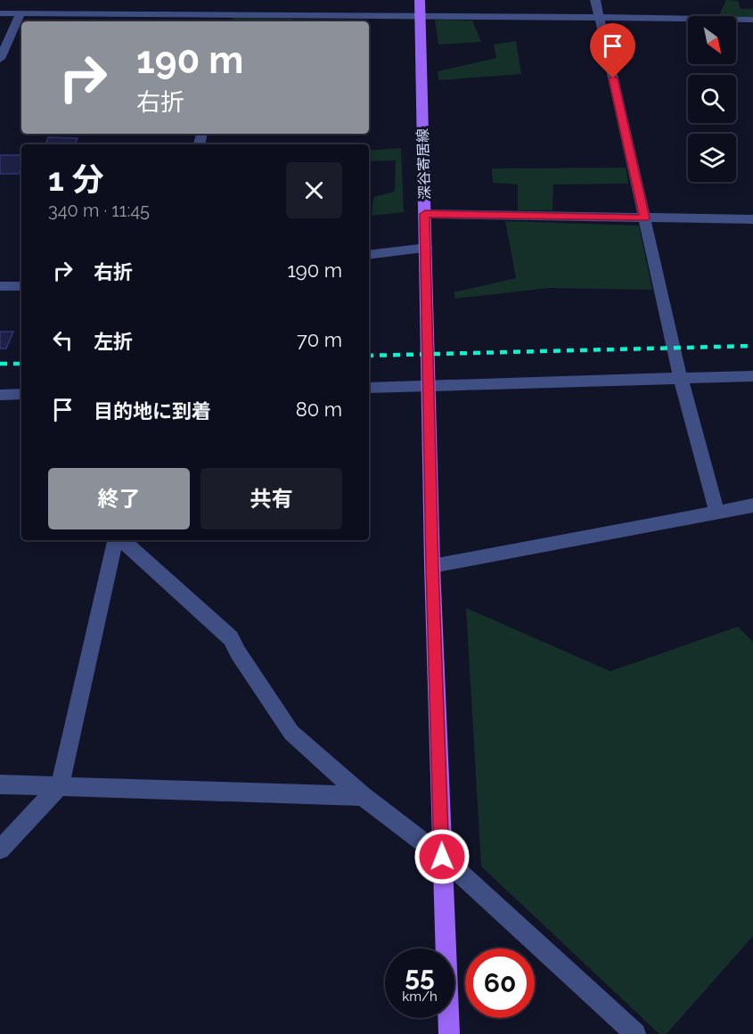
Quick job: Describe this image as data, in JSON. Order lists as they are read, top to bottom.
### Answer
{
  "streets": {
    "main road": ["深谷寄居線"]
  },
  "north": "bottom right",
  "page": {
    "turn": ["190 m", "右折"],
    "heading": ["1 分", "340 m · 11:45"],
    "list": [
      {
        "name": "右折",
        "value": "190 m"
      },
      {
        "name": "左折",
        "value": "70 m"
      },
      {
        "name": "目的地に到着",
        "value": "80 m"
      }
    ],
    "buttons": ["終了", "共有"],
    "speed": "55 km/h",
    "limit": "60"
  }
}
